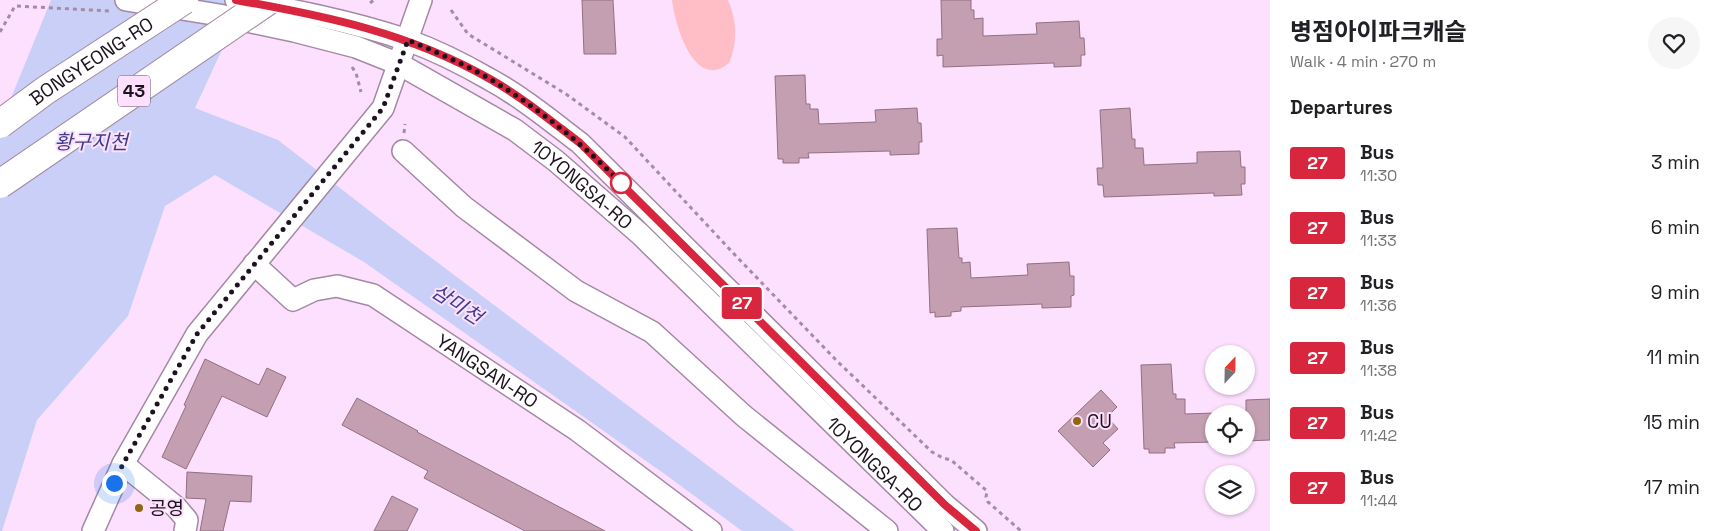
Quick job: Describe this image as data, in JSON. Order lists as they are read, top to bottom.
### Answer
{
  "streets": {
    "highway": ["BONGYEONG-RO", "43"],
    "street": ["10YONGSA-RO", "YANGSAN-RO"]
  },
  "water": ["황구지천", "삼미천"],
  "places": ["CU", "공영"],
  "lines": ["bus line 27"],
  "north": "top",
  "page": {
    "on_map": "27",
    "heading": [
      ["병점아이파크캐슬", "Walk · 4 min · 270 m"],
      "Departures"
    ],
    "list": [
      {
        "mark": "27",
        "name": "Bus",
        "note": "11:30",
        "value": "3 min"
      },
      {
        "mark": "27",
        "name": "Bus",
        "note": "11:33",
        "value": "6 min"
      },
      {
        "mark": "27",
        "name": "Bus",
        "note": "11:36",
        "value": "9 min"
      },
      {
        "mark": "27",
        "name": "Bus",
        "note": "11:38",
        "value": "11 min"
      },
      {
        "mark": "27",
        "name": "Bus",
        "note": "11:42",
        "value": "15 min"
      },
      {
        "mark": "27",
        "name": "Bus",
        "note": "11:44",
        "value": "17 min"
      }
    ]
  }
}
